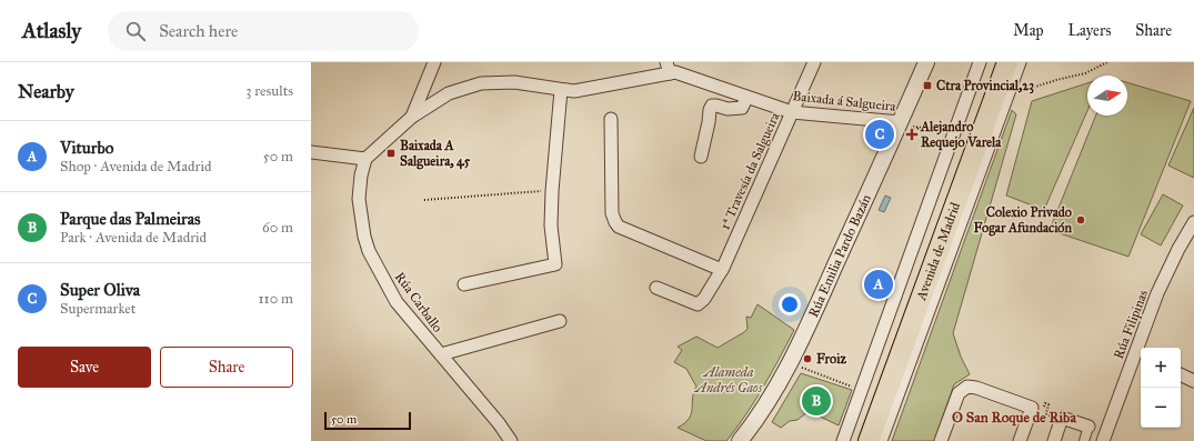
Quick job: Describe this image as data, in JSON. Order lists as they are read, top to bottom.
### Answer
{
  "streets": {
    "highway": ["Avenida de Madrid"],
    "street": [
      "Baixada á Salgueira",
      "1ª Travesía da Salgueira",
      "Rúa Emilia Pardo Bazán",
      "Rúa Carballo",
      "Rúa Filipinas"
    ]
  },
  "crossings": [
    ["Baixada á Salgueira", "1ª Travesía da Salgueira"],
    ["Baixada á Salgueira", "Rúa Emilia Pardo Bazán"],
    ["Baixada á Salgueira", "Rúa Carballo"]
  ],
  "districts": ["O San Roque de Riba"],
  "parks": ["Alameda Andrés Gaos"],
  "places": {
    "transit": ["Ctra Provincial,23", "Baixada A Salgueira, 45"],
    "health": ["Alejandro Requejo Varela"],
    "other": ["Colexio Privado Fogar Afundación", "Froiz"]
  },
  "scale_bar": "50 m",
  "north": "right",
  "page": {
    "header": "Atlasly",
    "search": "Search here",
    "nav": ["Map", "Layers", "Share"],
    "heading": ["Nearby", "3 results"],
    "pins": ["C", "A", "B"],
    "list": [
      {
        "mark": "A",
        "name": "Viturbo",
        "note": "Shop · Avenida de Madrid",
        "value": "50 m"
      },
      {
        "mark": "B",
        "name": "Parque das Palmeiras",
        "note": "Park · Avenida de Madrid",
        "value": "60 m"
      },
      {
        "mark": "C",
        "name": "Super Oliva",
        "note": "Supermarket",
        "value": "110 m"
      }
    ],
    "buttons": ["Save", "Share"],
    "map_buttons": ["+", "−"],
    "scale": "50 m"
  }
}
